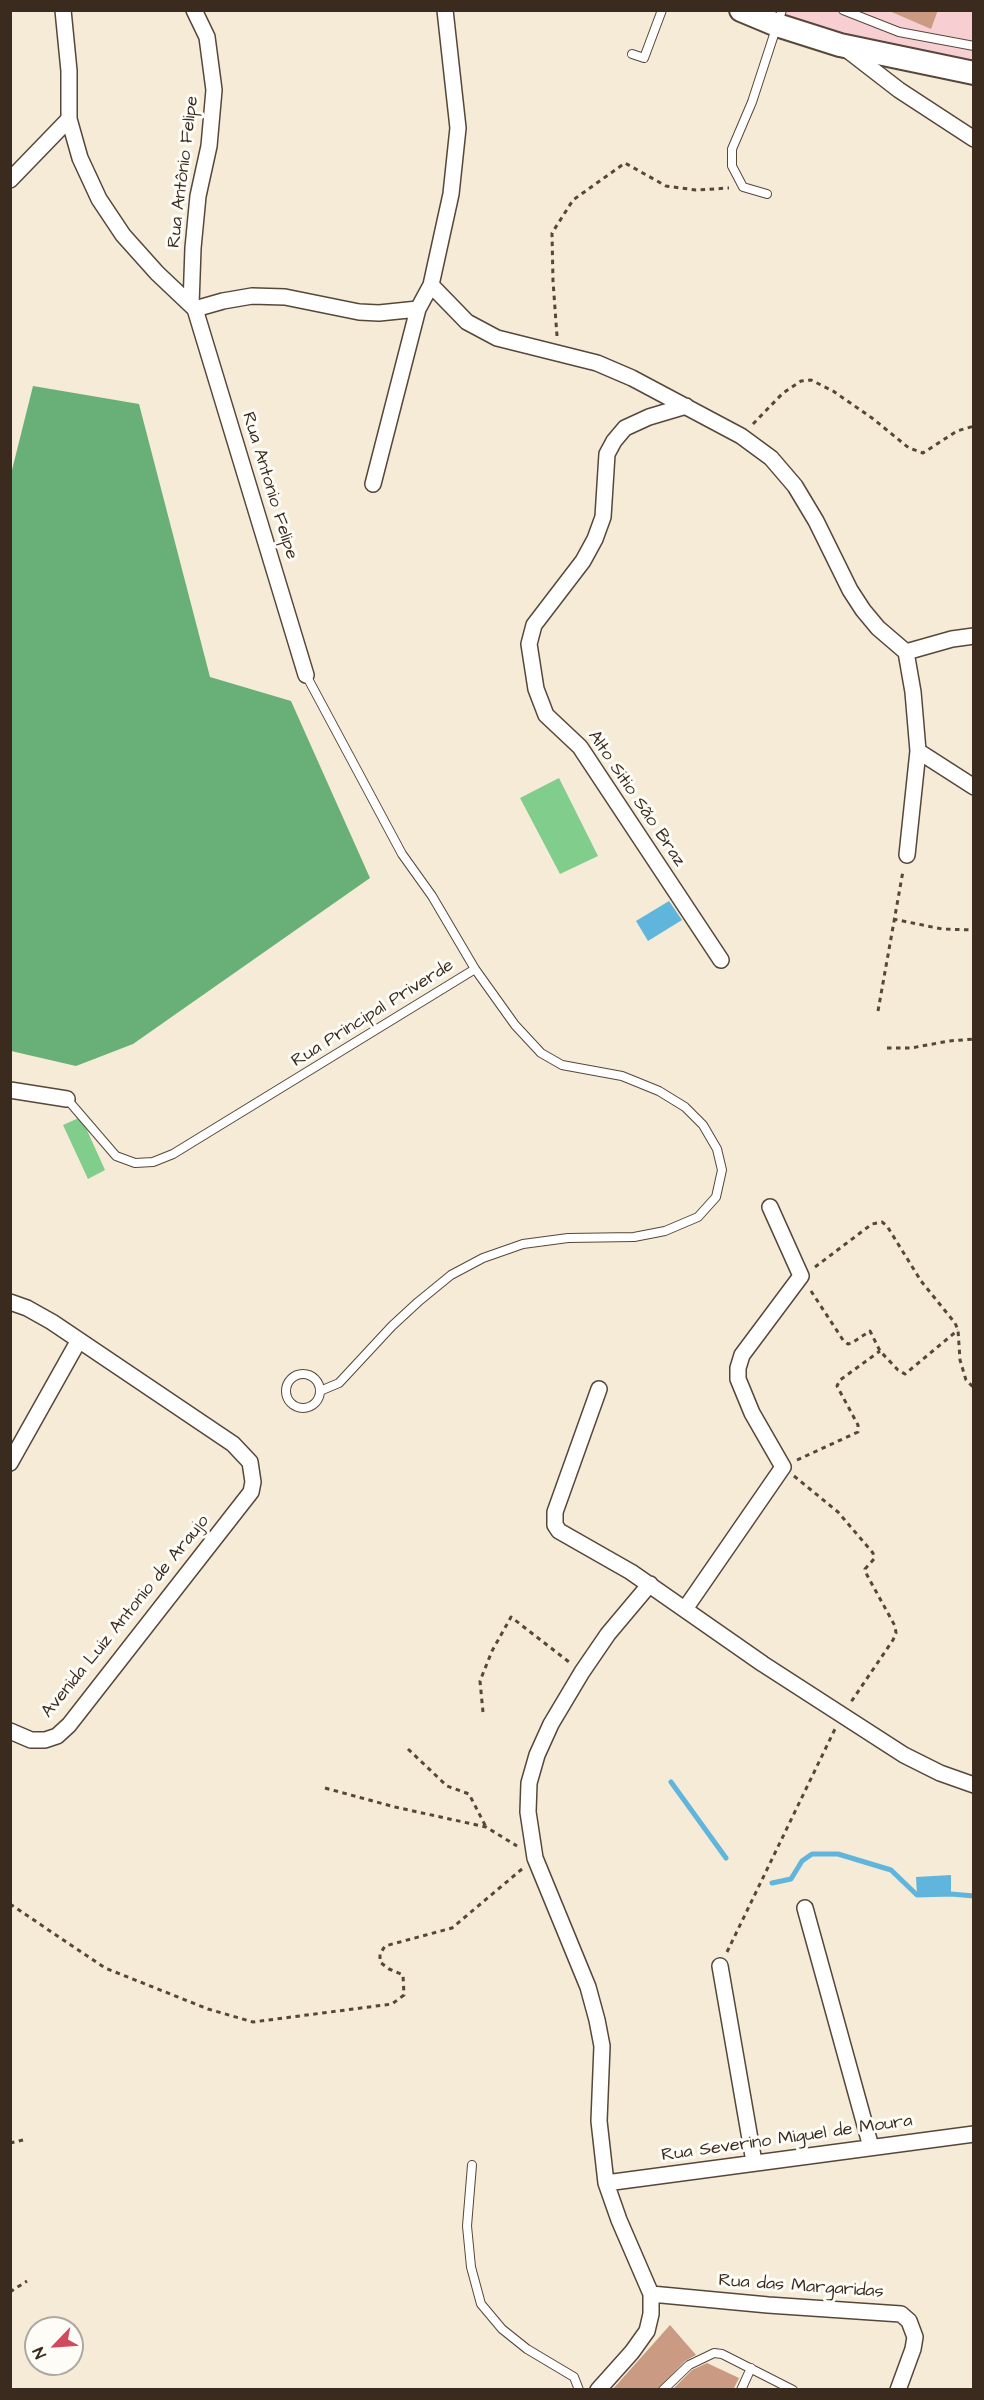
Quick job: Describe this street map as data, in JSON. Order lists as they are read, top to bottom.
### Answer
{
  "streets": {
    "street": [
      "Rua Antônio Felipe",
      "Rua Antonio Felipe",
      "Alto Sitio São Braz",
      "Avenida Luiz Antonio de Araujo",
      "Rua Severino Miguel de Moura",
      "Rua das Margaridas"
    ],
    "lane": ["Rua Principal Priverde"]
  },
  "crossings": [
    ["Rua Antônio Felipe", "Rua Antonio Felipe"],
    ["Rua Antonio Felipe", "Rua Principal Priverde"]
  ],
  "north": "bottom left"
}
